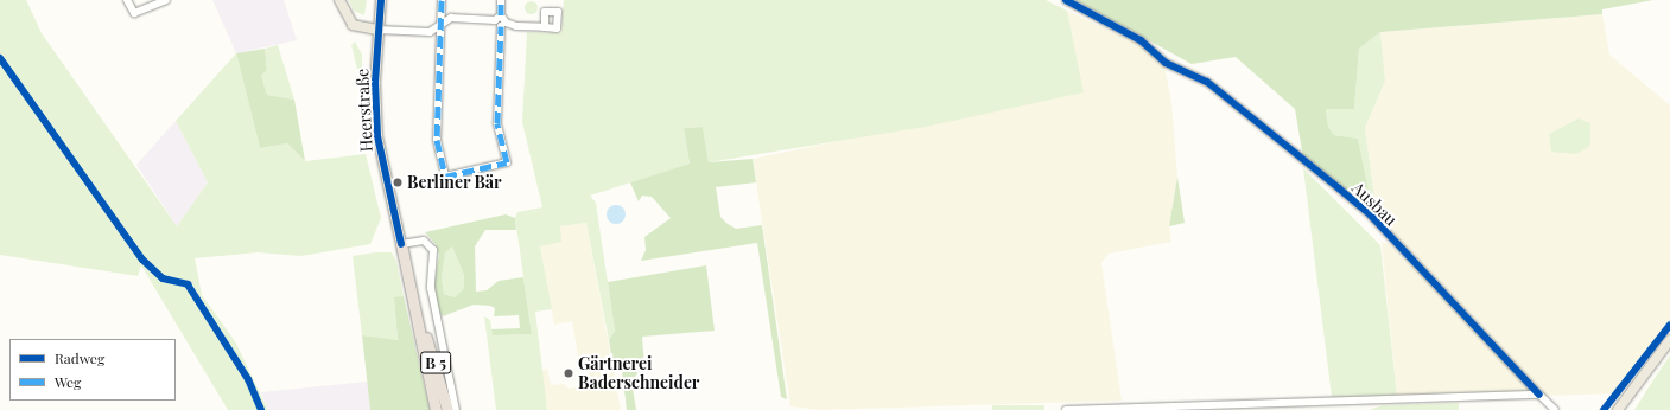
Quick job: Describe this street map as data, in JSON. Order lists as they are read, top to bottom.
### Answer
{
  "streets": {
    "highway": ["B 5"],
    "main road": ["Heerstraße"],
    "street": ["Ausbau"]
  },
  "crossings": [
    ["Heerstraße", "B 5"]
  ],
  "places": ["Berliner Bär", "Gärtnerei Baderschneider"],
  "legend": ["Radweg", "Weg"]
}
